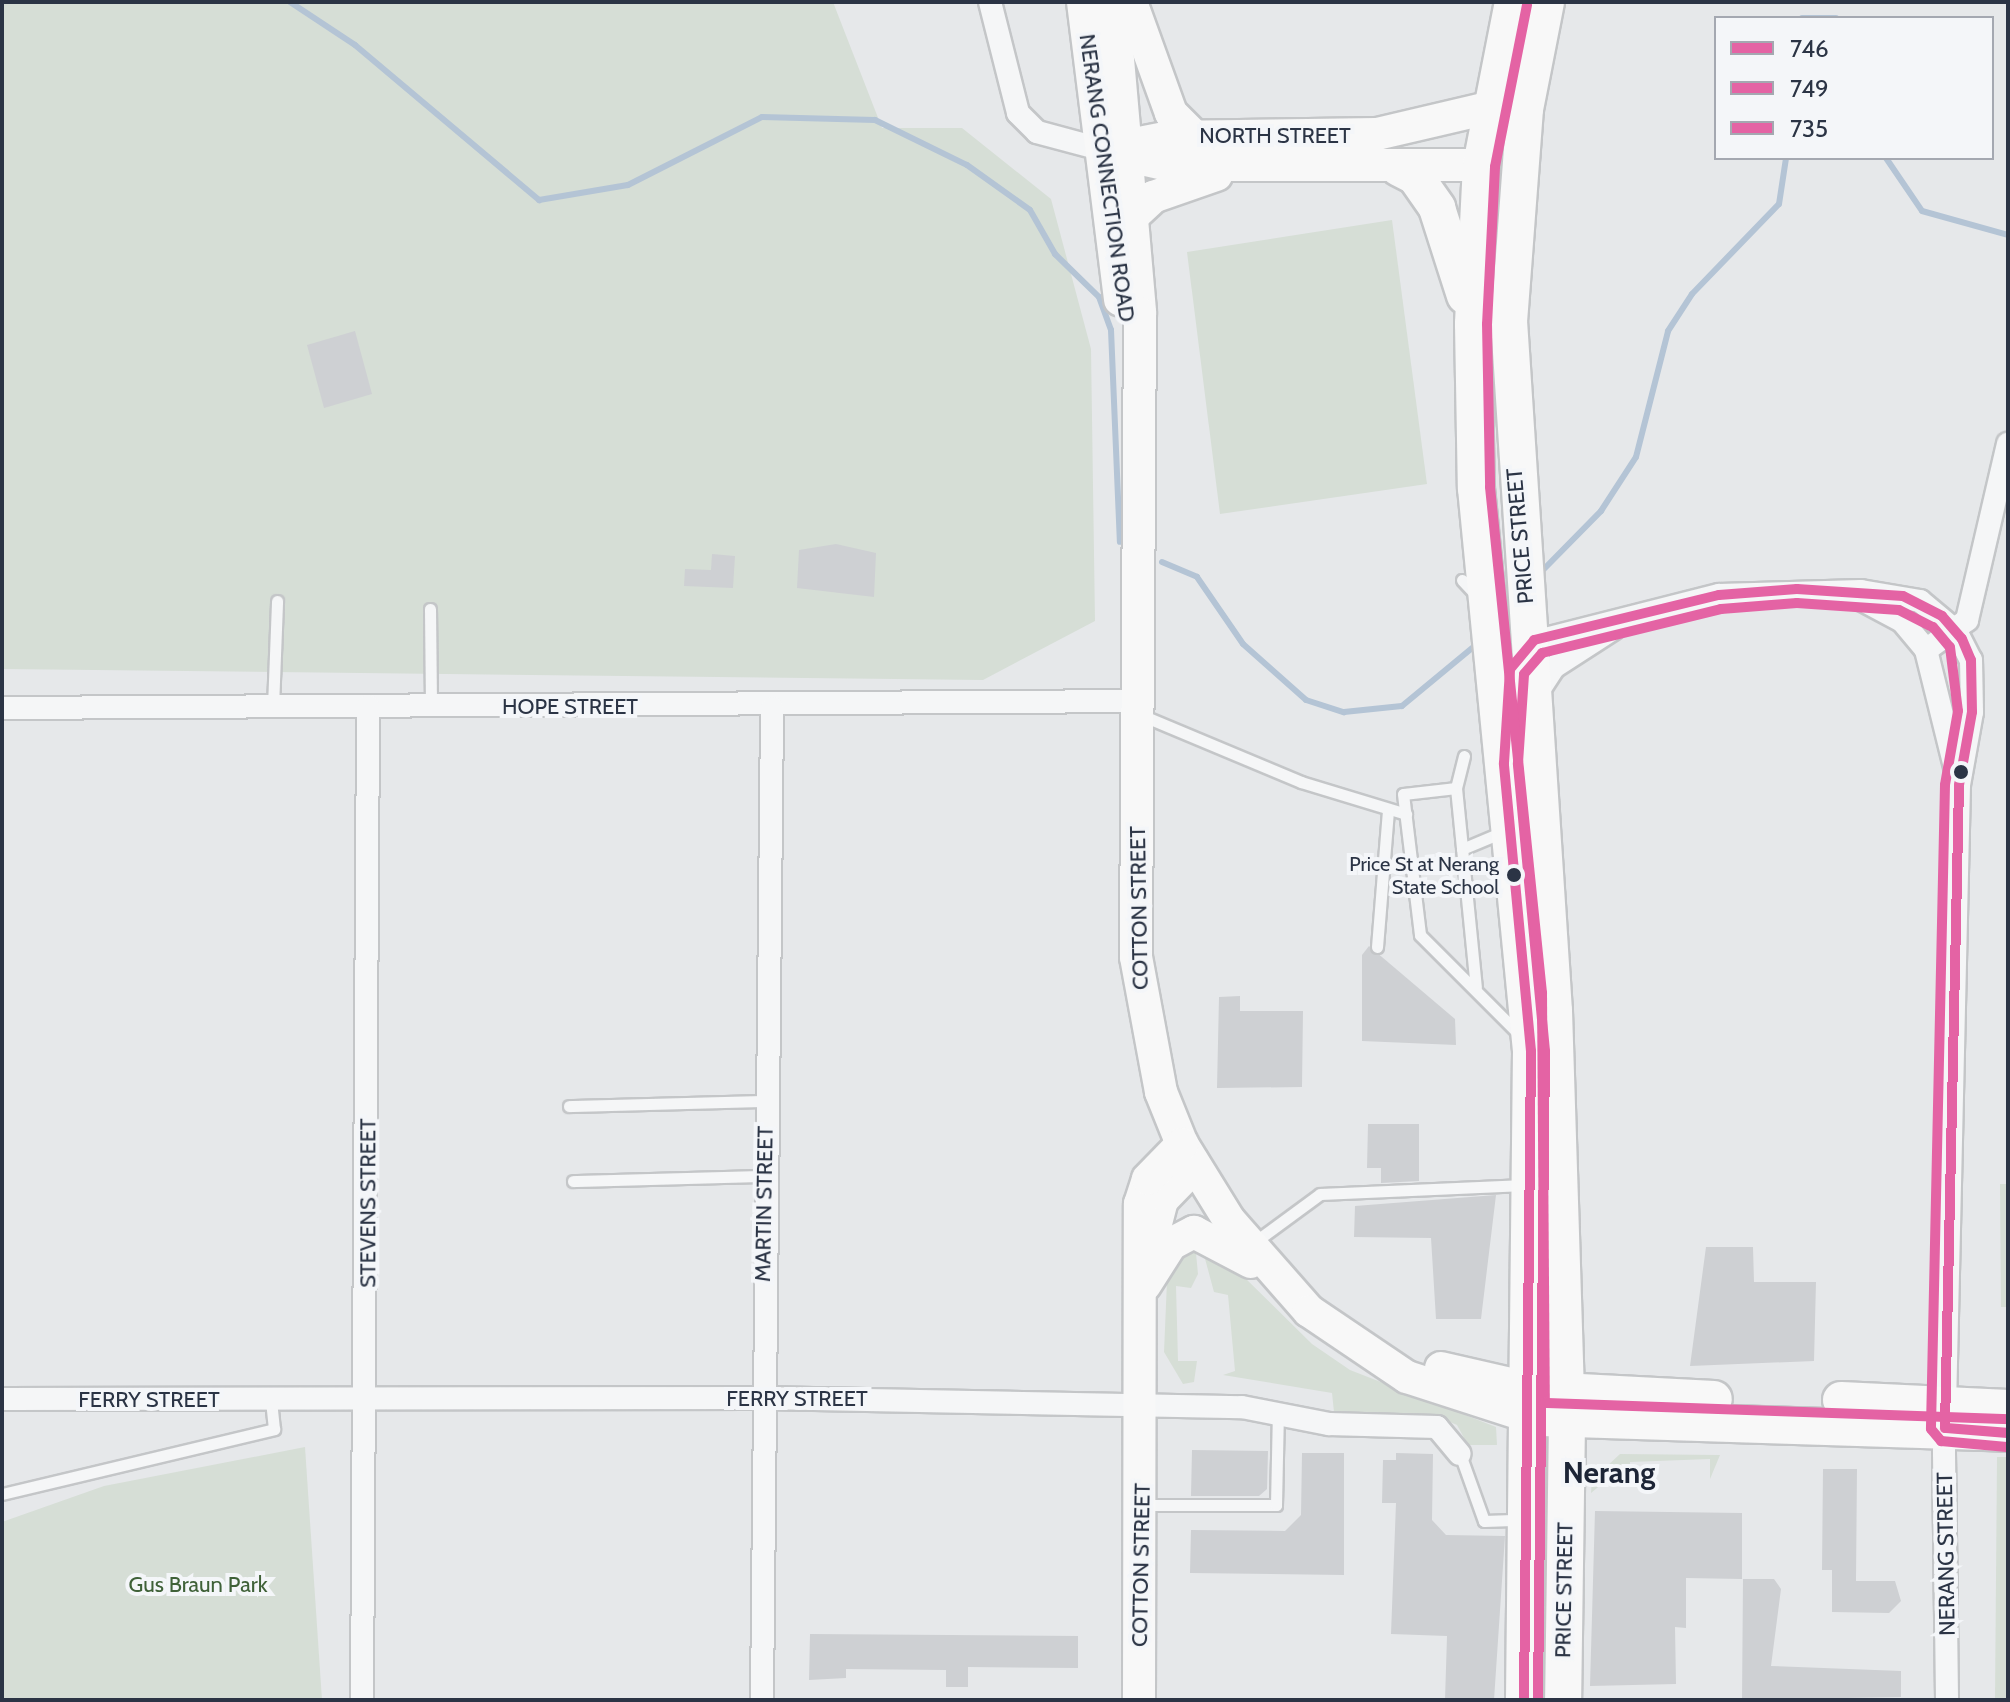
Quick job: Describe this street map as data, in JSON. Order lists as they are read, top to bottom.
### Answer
{
  "streets": {
    "main road": [
      "NORTH STREET",
      "NERANG CONNECTION ROAD",
      "PRICE STREET",
      "COTTON STREET"
    ],
    "street": [
      "HOPE STREET",
      "STEVENS STREET",
      "MARTIN STREET",
      "FERRY STREET",
      "NERANG STREET"
    ]
  },
  "crossings": [
    ["NORTH STREET", "NERANG CONNECTION ROAD"],
    ["NORTH STREET", "PRICE STREET"],
    ["NERANG CONNECTION ROAD", "HOPE STREET"],
    ["NERANG CONNECTION ROAD", "COTTON STREET"],
    ["PRICE STREET", "FERRY STREET"],
    ["HOPE STREET", "COTTON STREET"],
    ["HOPE STREET", "STEVENS STREET"],
    ["HOPE STREET", "MARTIN STREET"],
    ["COTTON STREET", "FERRY STREET"],
    ["STEVENS STREET", "FERRY STREET"],
    ["MARTIN STREET", "FERRY STREET"]
  ],
  "districts": ["Nerang"],
  "parks": ["Gus Braun Park"],
  "places": ["Price St at Nerang State School"],
  "lines": ["transit line 735", "transit line 746", "transit line 749"],
  "legend": ["746", "749", "735"]
}
